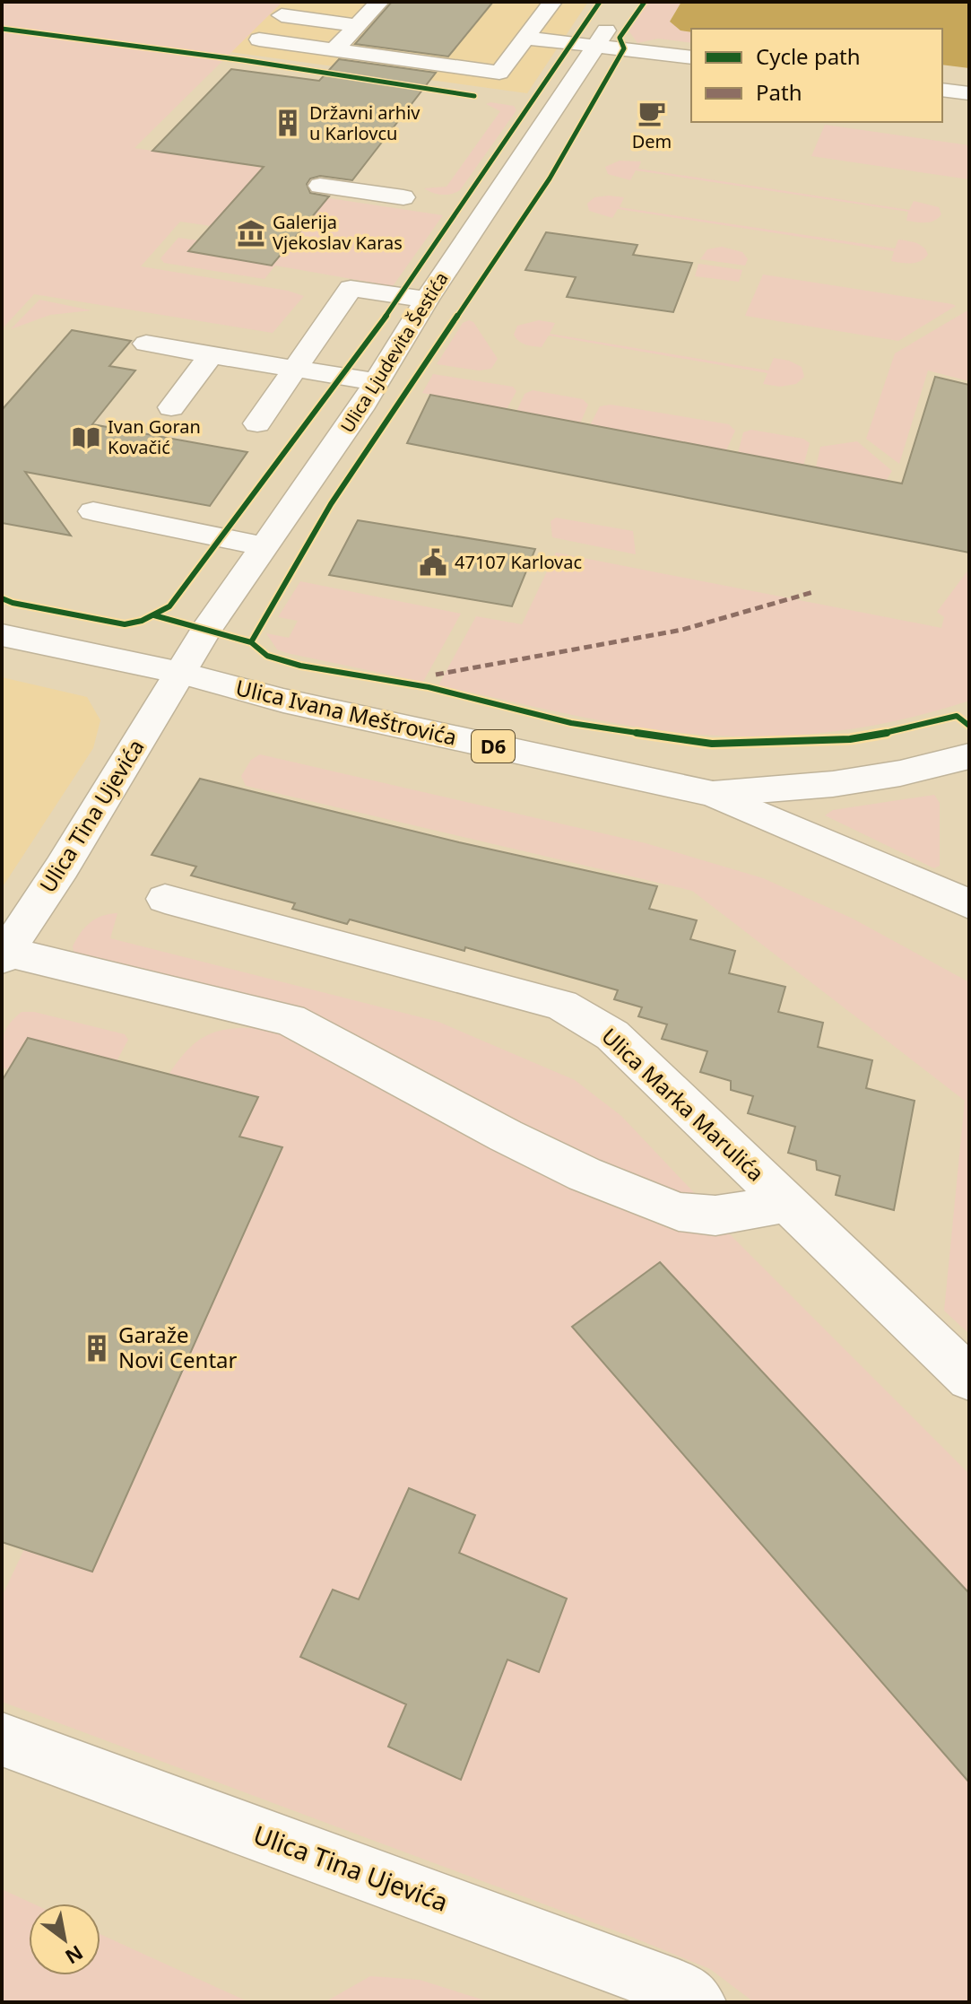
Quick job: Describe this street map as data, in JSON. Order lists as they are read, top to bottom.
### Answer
{
  "streets": {
    "street": [
      "Ulica Ljudevita Šestića",
      "Ulica Ivana Meštrovića",
      "D6",
      "Ulica Tina Ujevića",
      "Ulica Marka Marulića"
    ]
  },
  "crossings": [
    ["Ulica Ljudevita Šestića", "Ulica Ivana Meštrovića"],
    ["Ulica Ljudevita Šestića", "Ulica Tina Ujevića"],
    ["Ulica Ivana Meštrovića", "Ulica Tina Ujevića"]
  ],
  "places": {
    "cafe": ["Dem"],
    "building": ["Državni arhiv u Karlovcu", "Garaže Novi Centar"],
    "museum": ["Galerija Vjekoslav Karas"],
    "library": ["Ivan Goran Kovačić"],
    "public building": ["47107 Karlovac"]
  },
  "legend": ["Cycle path", "Path"],
  "north": "bottom right"
}
